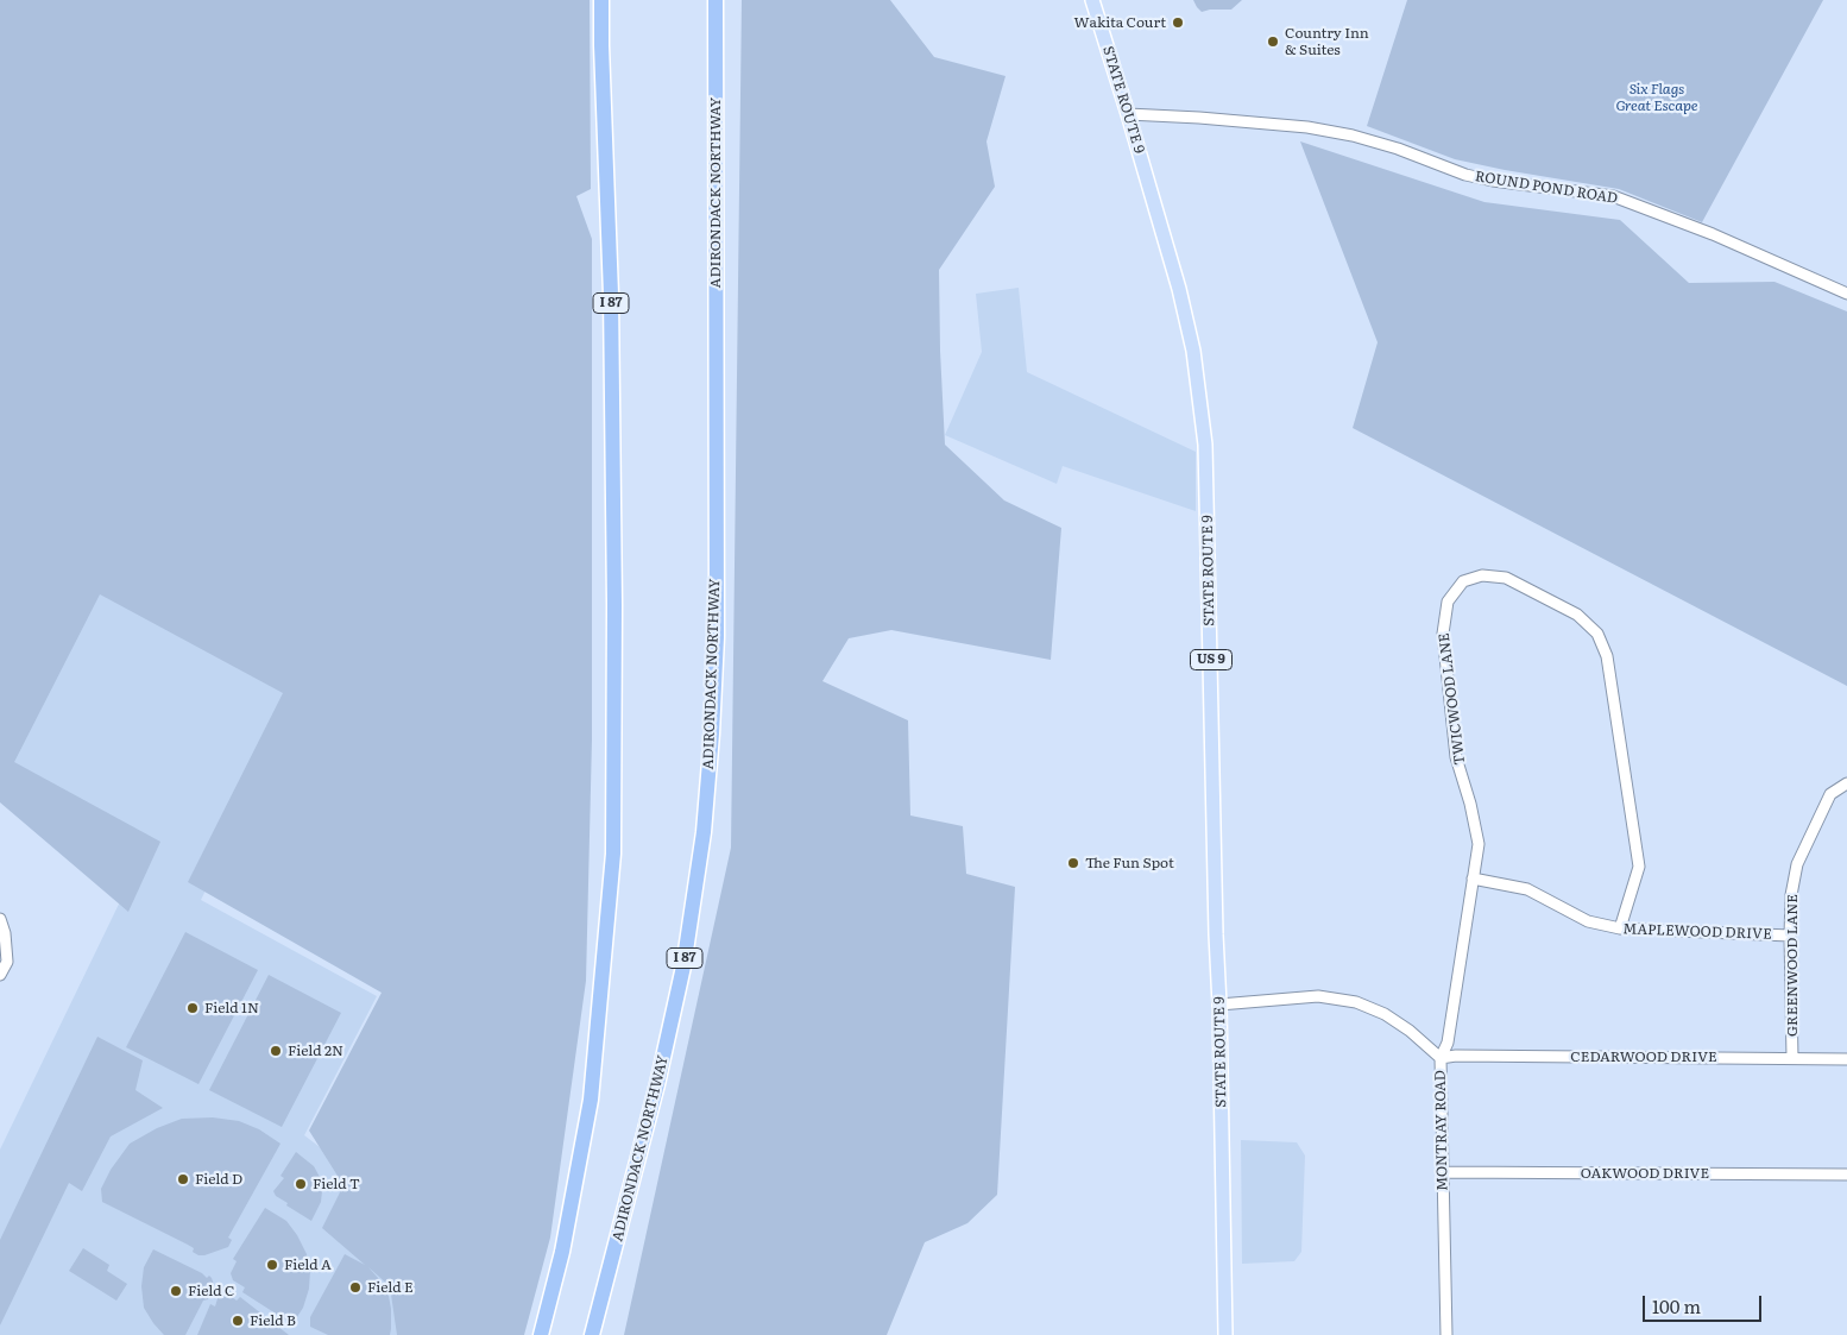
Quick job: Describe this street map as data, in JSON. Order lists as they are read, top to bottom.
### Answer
{
  "streets": {
    "highway": ["ADIRONDACK NORTHWAY", "I 87"],
    "main road": ["STATE ROUTE 9", "US 9"],
    "street": [
      "ROUND POND ROAD",
      "TWICWOOD LANE",
      "MAPLEWOOD DRIVE",
      "GREENWOOD LANE",
      "CEDARWOOD DRIVE",
      "MONTRAY ROAD",
      "OAKWOOD DRIVE"
    ]
  },
  "crossings": [
    ["STATE ROUTE 9", "ROUND POND ROAD"],
    ["STATE ROUTE 9", "MONTRAY ROAD"],
    ["TWICWOOD LANE", "MAPLEWOOD DRIVE"],
    ["TWICWOOD LANE", "CEDARWOOD DRIVE"],
    ["TWICWOOD LANE", "MONTRAY ROAD"],
    ["MAPLEWOOD DRIVE", "GREENWOOD LANE"],
    ["GREENWOOD LANE", "CEDARWOOD DRIVE"],
    ["CEDARWOOD DRIVE", "MONTRAY ROAD"],
    ["MONTRAY ROAD", "OAKWOOD DRIVE"]
  ],
  "parks": ["Six Flags Great Escape"],
  "places": [
    "Wakita Court",
    "Country Inn & Suites",
    "The Fun Spot",
    "Field 1N",
    "Field 2N",
    "Field D",
    "Field T",
    "Field A",
    "Field E",
    "Field C",
    "Field B"
  ],
  "scale_bar": "100 m"
}
